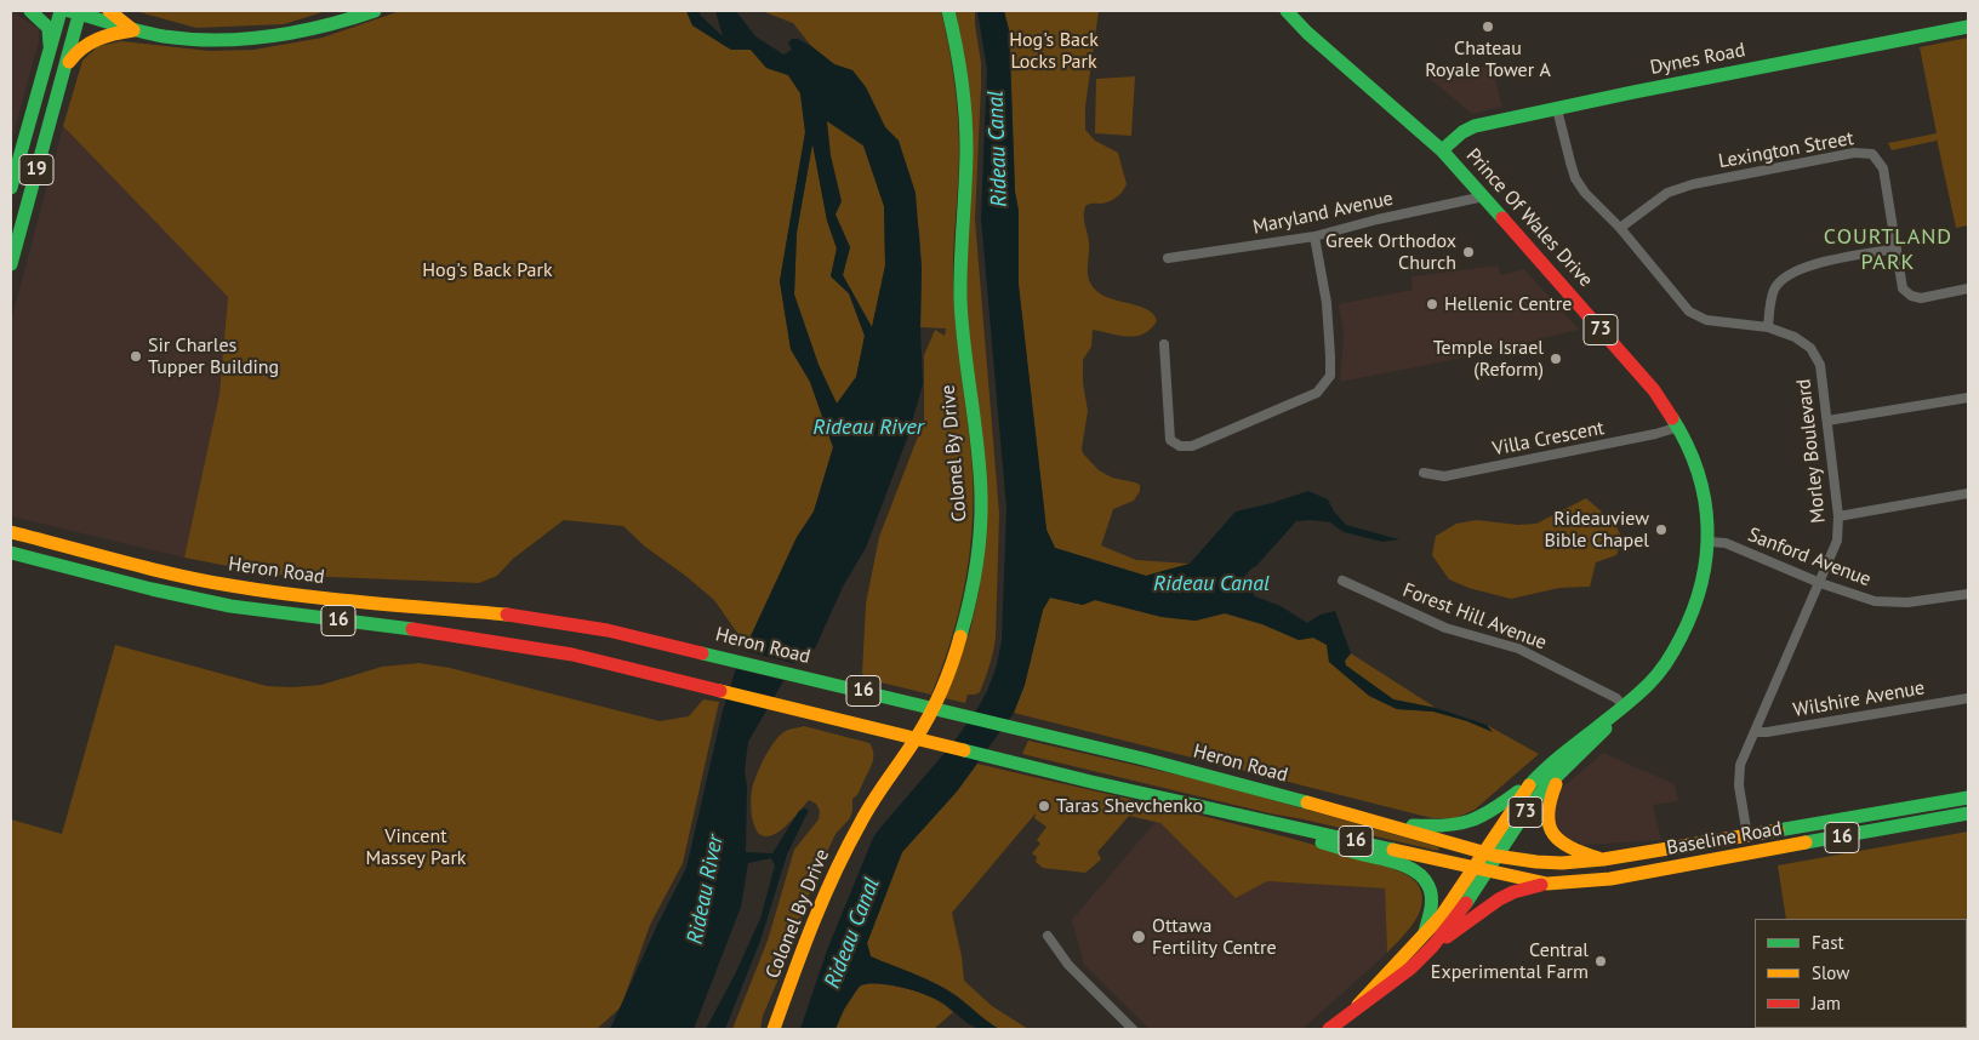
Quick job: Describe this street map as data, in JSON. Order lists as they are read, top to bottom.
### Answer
{
  "streets": {
    "main road": [
      "Dynes Road",
      "19",
      "Prince Of Wales Drive",
      "73",
      "Colonel By Drive",
      "Heron Road",
      "16",
      "Baseline Road"
    ],
    "street": [
      "Lexington Street",
      "Maryland Avenue",
      "Villa Crescent",
      "Morley Boulevard",
      "Sanford Avenue",
      "Forest Hill Avenue",
      "Wilshire Avenue"
    ]
  },
  "crossings": [
    ["Dynes Road", "Prince Of Wales Drive"],
    ["Dynes Road", "Morley Boulevard"],
    ["Lexington Street", "Morley Boulevard"],
    ["Maryland Avenue", "Prince Of Wales Drive"],
    ["Prince Of Wales Drive", "Villa Crescent"],
    ["Prince Of Wales Drive", "Sanford Avenue"],
    ["Prince Of Wales Drive", "Heron Road"],
    ["Prince Of Wales Drive", "Forest Hill Avenue"],
    ["Prince Of Wales Drive", "Baseline Road"],
    ["Morley Boulevard", "Sanford Avenue"],
    ["Morley Boulevard", "Wilshire Avenue"],
    ["Morley Boulevard", "Baseline Road"],
    ["Heron Road", "Baseline Road"]
  ],
  "districts": ["COURTLAND PARK"],
  "water": ["Rideau Canal", "Rideau River"],
  "parks": ["Hog's Back Locks Park", "Hog's Back Park", "Vincent Massey Park"],
  "places": [
    "Chateau Royale Tower A",
    "Greek Orthodox Church",
    "Hellenic Centre",
    "Sir Charles Tupper Building",
    "Temple Israel (Reform)",
    "Rideauview Bible Chapel",
    "Taras Shevchenko",
    "Ottawa Fertility Centre",
    "Central Experimental Farm"
  ],
  "legend": ["Fast", "Slow", "Jam"]
}
